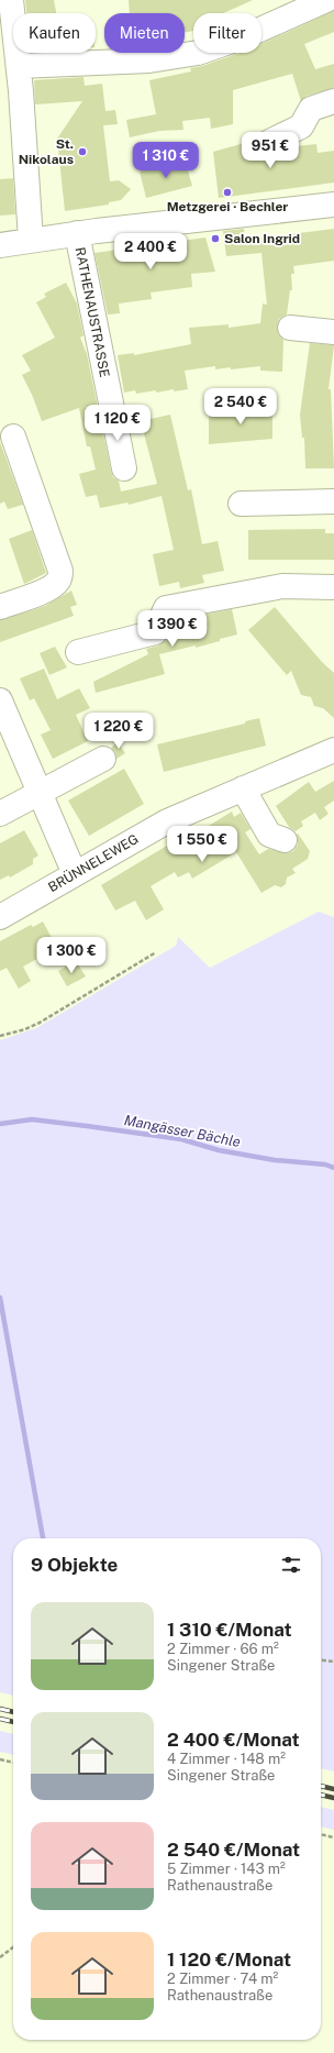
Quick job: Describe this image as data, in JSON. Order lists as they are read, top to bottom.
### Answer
{
  "streets": {
    "street": ["RATHENAUSTRASSE", "BRÜNNELEWEG"]
  },
  "water": ["Mangässer Bächle"],
  "places": ["St. Nikolaus", "Metzgerei · Bechler", "Salon Ingrid"],
  "page": {
    "chip": ["Kaufen", "Mieten", "Filter"],
    "price": [
      "951 €",
      "1 310 €",
      "2 400 €",
      "2 540 €",
      "1 120 €",
      "1 390 €",
      "1 220 €",
      "1 550 €",
      "1 300 €"
    ],
    "heading": "9 Objekte",
    "list": [
      {
        "name": "1 310 €/Monat",
        "note": "2 Zimmer · 66 m² · Singener Straße"
      },
      {
        "name": "2 400 €/Monat",
        "note": "4 Zimmer · 148 m² · Singener Straße"
      },
      {
        "name": "2 540 €/Monat",
        "note": "5 Zimmer · 143 m² · Rathenaustraße"
      },
      {
        "name": "1 120 €/Monat",
        "note": "2 Zimmer · 74 m² · Rathenaustraße"
      }
    ]
  }
}
